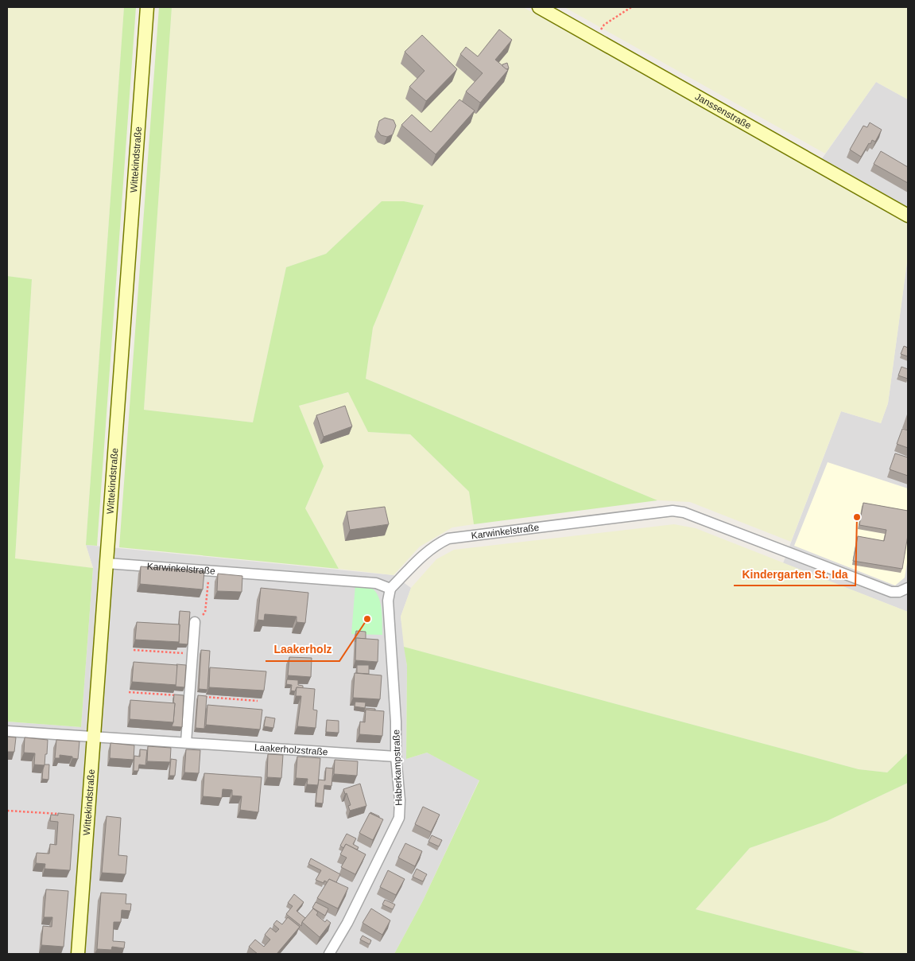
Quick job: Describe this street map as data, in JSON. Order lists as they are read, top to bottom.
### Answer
{
  "streets": {
    "main road": ["Janssenstraße", "Wittekindstraße"],
    "street": ["Karwinkelstraße", "Laakerholzstraße", "Haberkampstraße"]
  },
  "crossings": [
    ["Wittekindstraße", "Karwinkelstraße"],
    ["Wittekindstraße", "Laakerholzstraße"],
    ["Karwinkelstraße", "Haberkampstraße"],
    ["Laakerholzstraße", "Haberkampstraße"]
  ],
  "places": ["Kindergarten St. Ida", "Laakerholz"]
}
